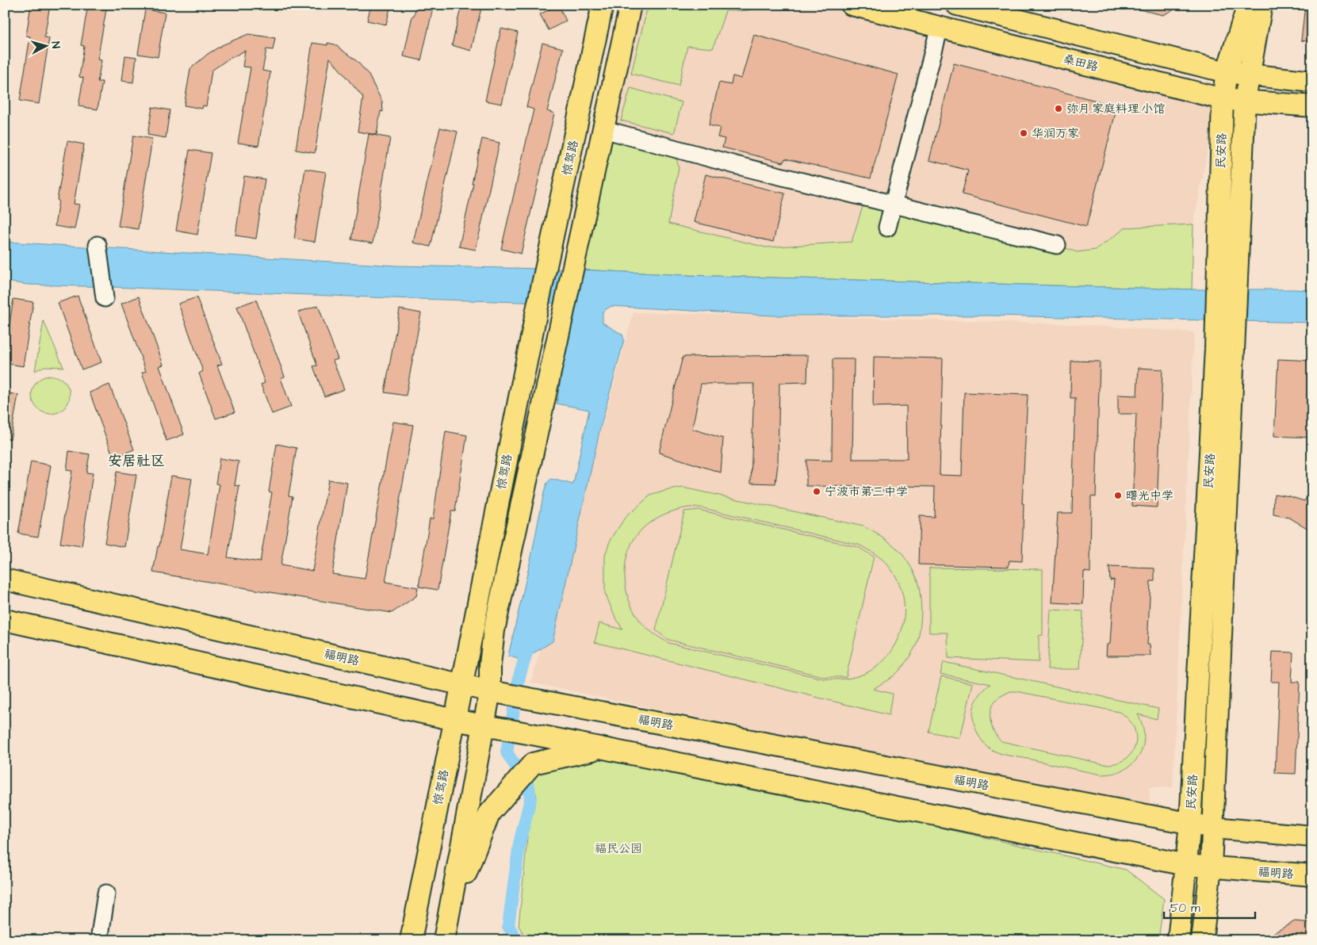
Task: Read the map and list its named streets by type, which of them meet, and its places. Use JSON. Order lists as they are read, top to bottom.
{
  "streets": {
    "main road": [
      "桑田路",
      "民安路",
      "惊驾路",
      "福明路"
    ]
  },
  "crossings": [
    ["桑田路", "民安路"],
    ["民安路", "福明路"],
    ["惊驾路", "福明路"]
  ],
  "districts": ["安居社区"],
  "parks": ["福民公园"],
  "places": [
    "弥月.家庭料理.小馆",
    "华润万家",
    "宁波市第三中学",
    "曙光中学"
  ],
  "scale_bar": "50 m",
  "north": "right"
}
